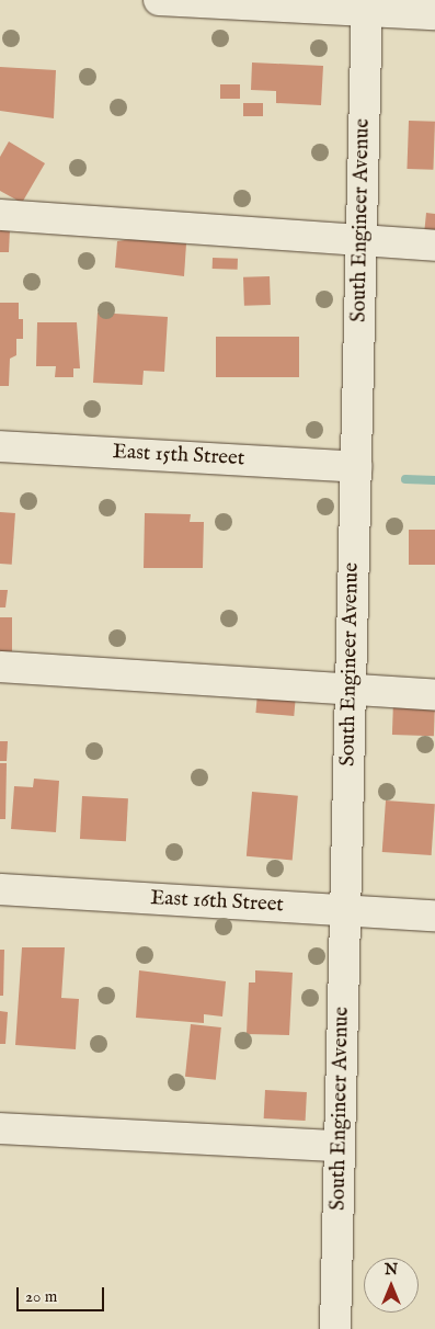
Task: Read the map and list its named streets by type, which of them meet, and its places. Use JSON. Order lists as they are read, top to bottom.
{
  "streets": {
    "street": ["South Engineer Avenue", "East 15th Street", "East 16th Street"]
  },
  "crossings": [
    ["South Engineer Avenue", "East 15th Street"],
    ["South Engineer Avenue", "East 16th Street"]
  ],
  "scale_bar": "20 m",
  "north": "top"
}
